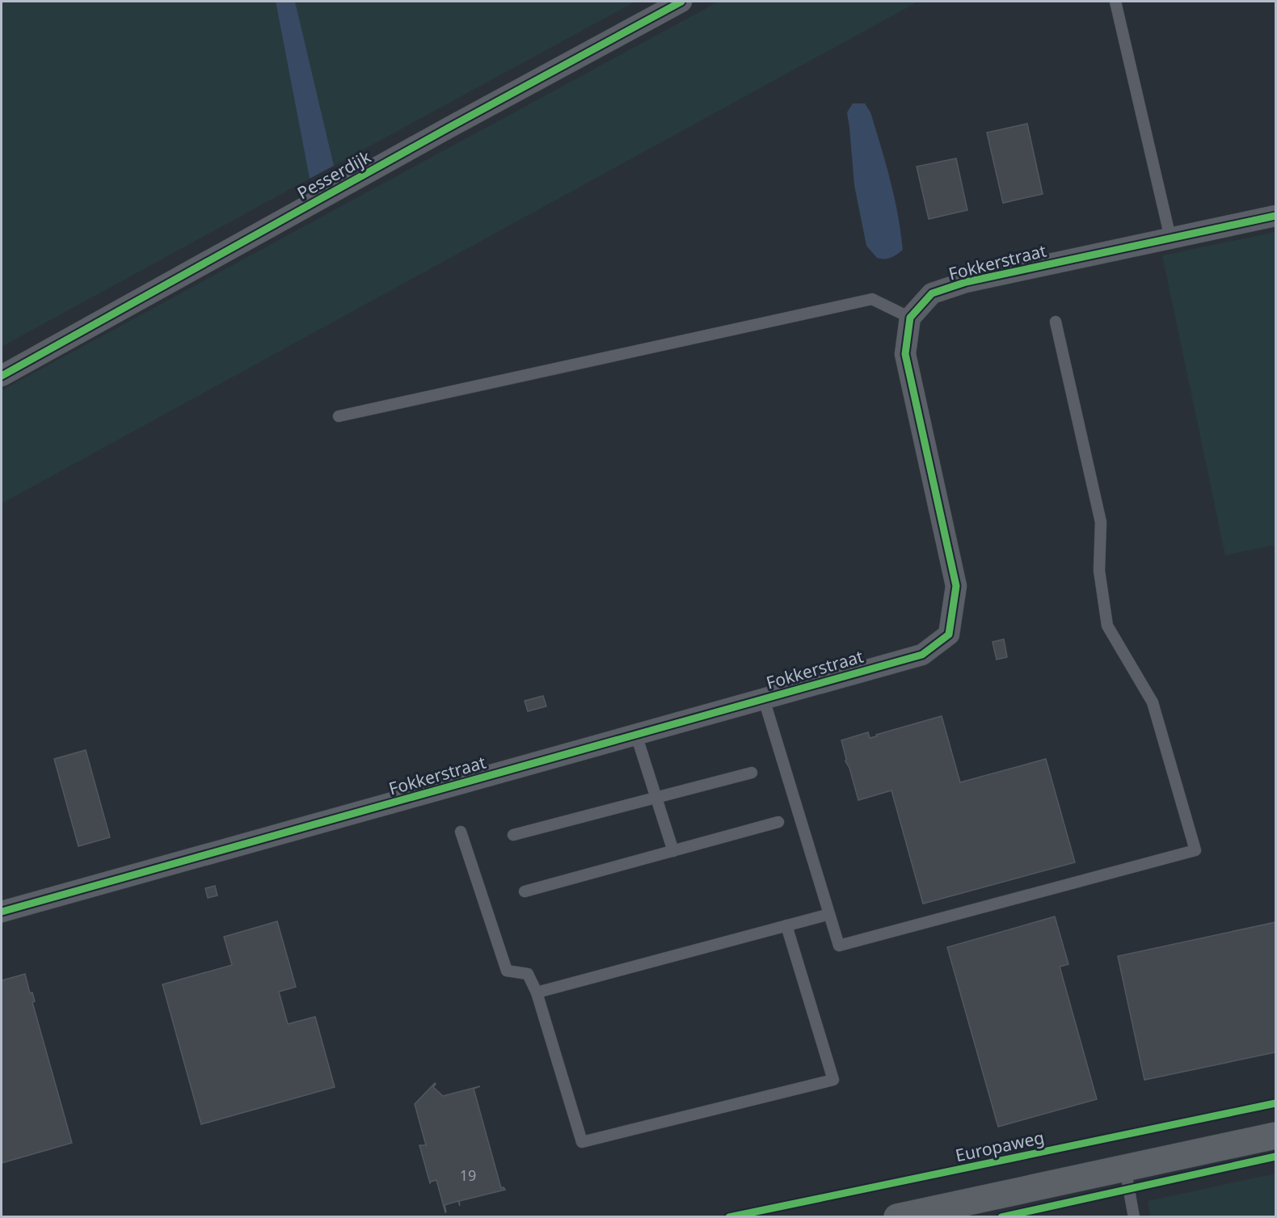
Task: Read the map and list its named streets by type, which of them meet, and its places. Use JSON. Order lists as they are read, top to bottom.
{
  "streets": {
    "street": ["Pesserdijk", "Fokkerstraat"],
    "cycle path": ["Europaweg"]
  },
  "house_numbers": ["19"]
}
